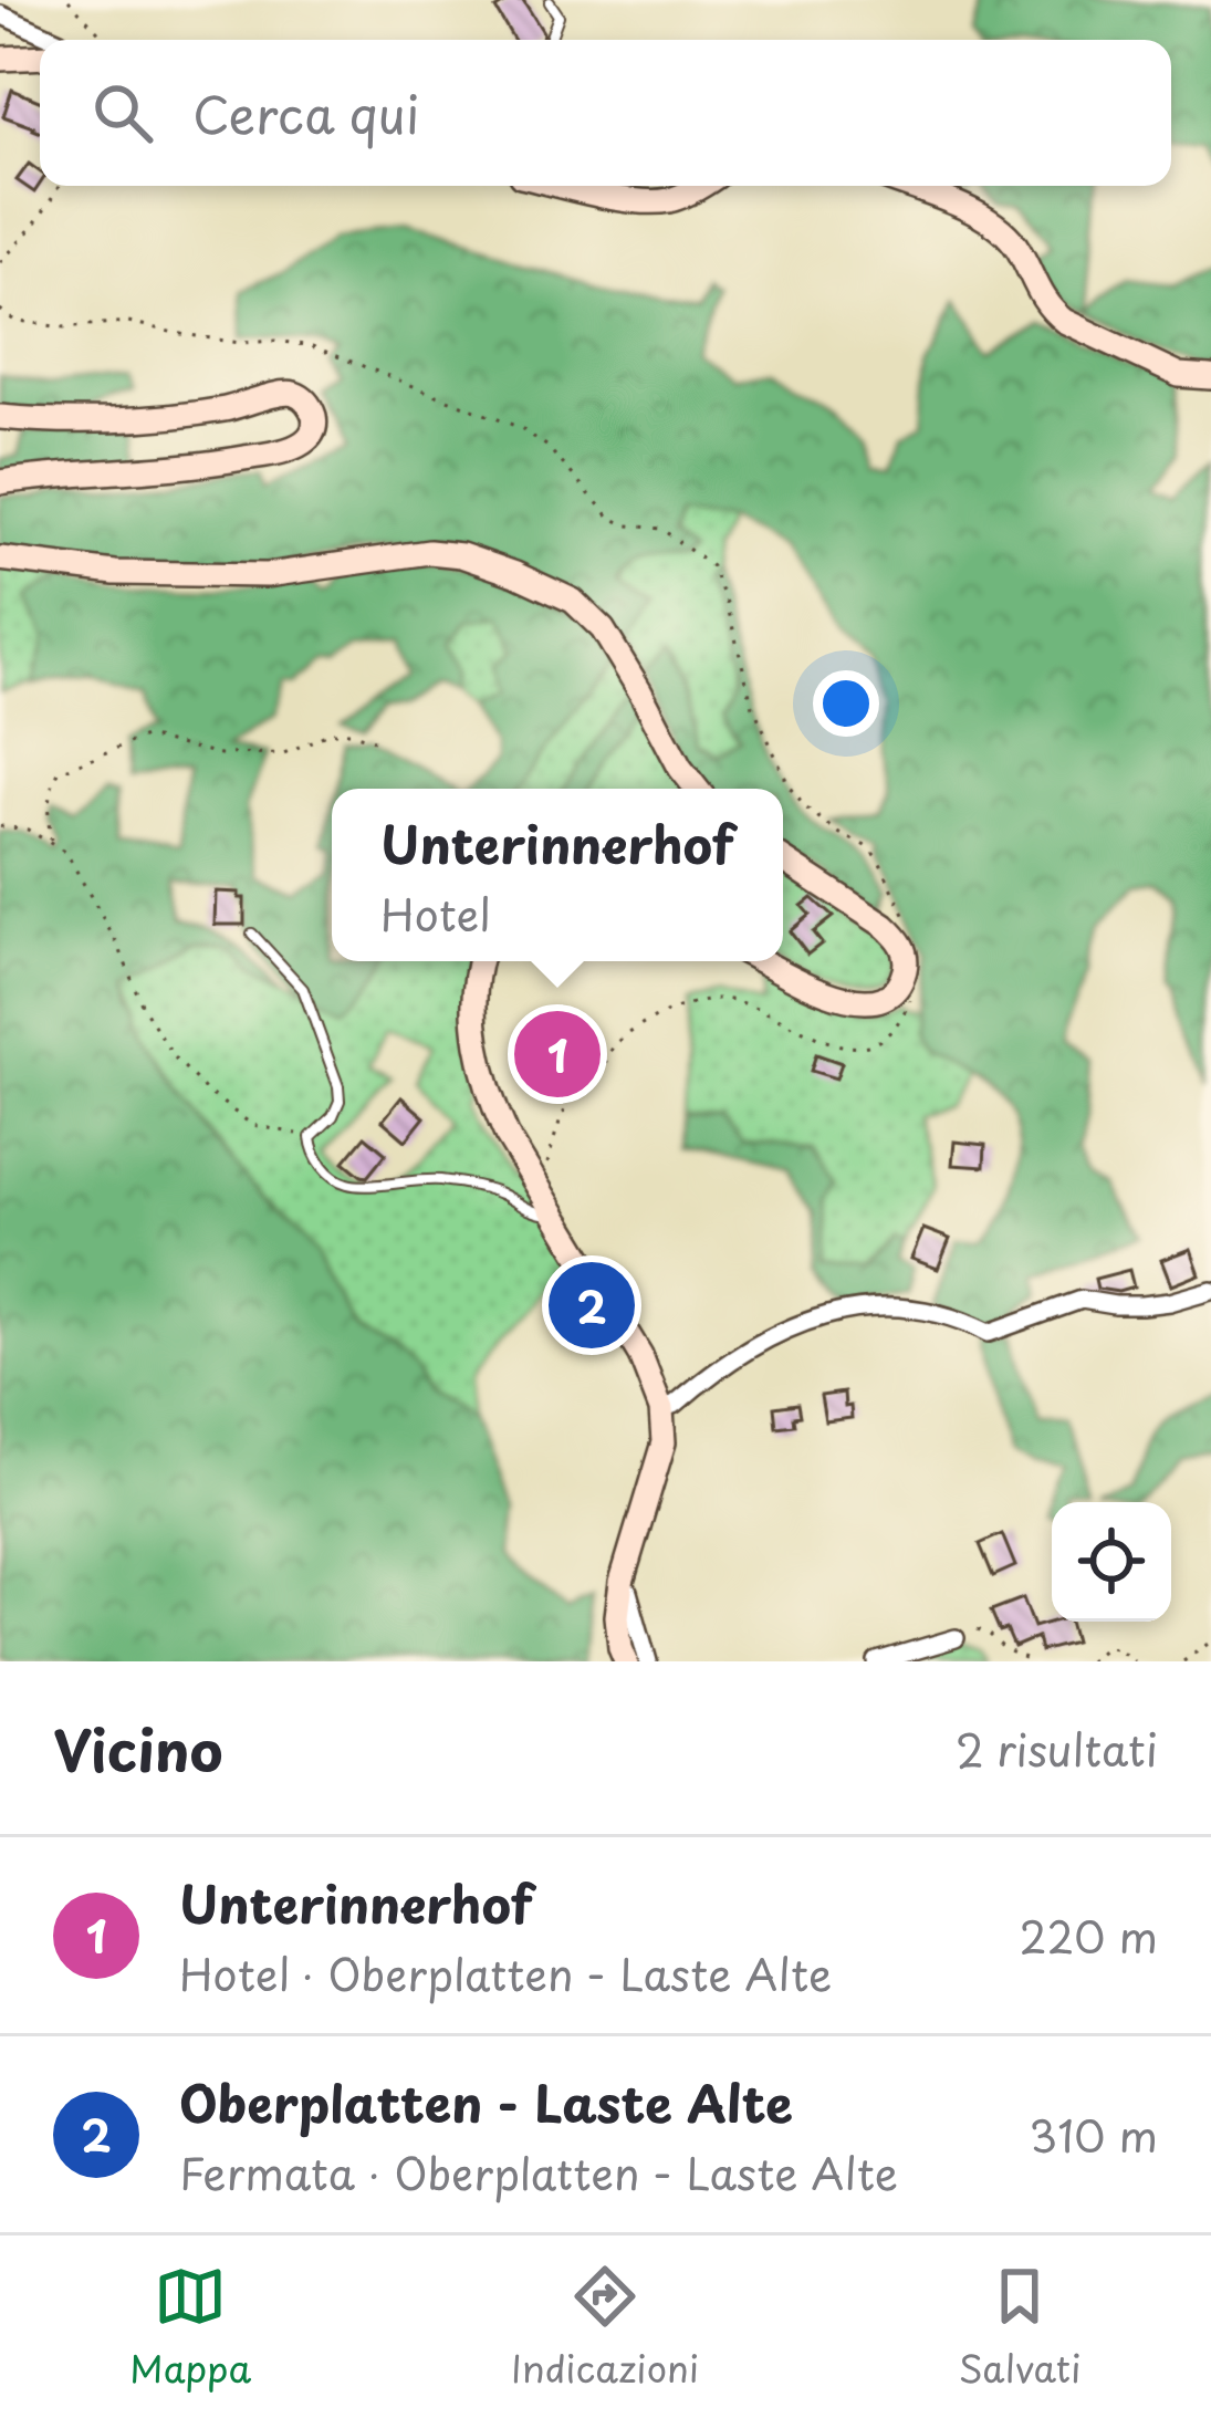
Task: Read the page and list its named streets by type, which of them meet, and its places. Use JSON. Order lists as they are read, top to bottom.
{
  "page": {
    "search": "Cerca qui",
    "popup": ["Unterinnerhof", "Hotel"],
    "pins": ["1", "2"],
    "heading": ["Vicino", "2 risultati"],
    "list": [
      {
        "mark": "1",
        "name": "Unterinnerhof",
        "note": "Hotel · Oberplatten - Laste Alte",
        "value": "220 m"
      },
      {
        "mark": "2",
        "name": "Oberplatten - Laste Alte",
        "note": "Fermata · Oberplatten - Laste Alte",
        "value": "310 m"
      }
    ],
    "nav": ["Mappa", "Indicazioni", "Salvati"]
  }
}
